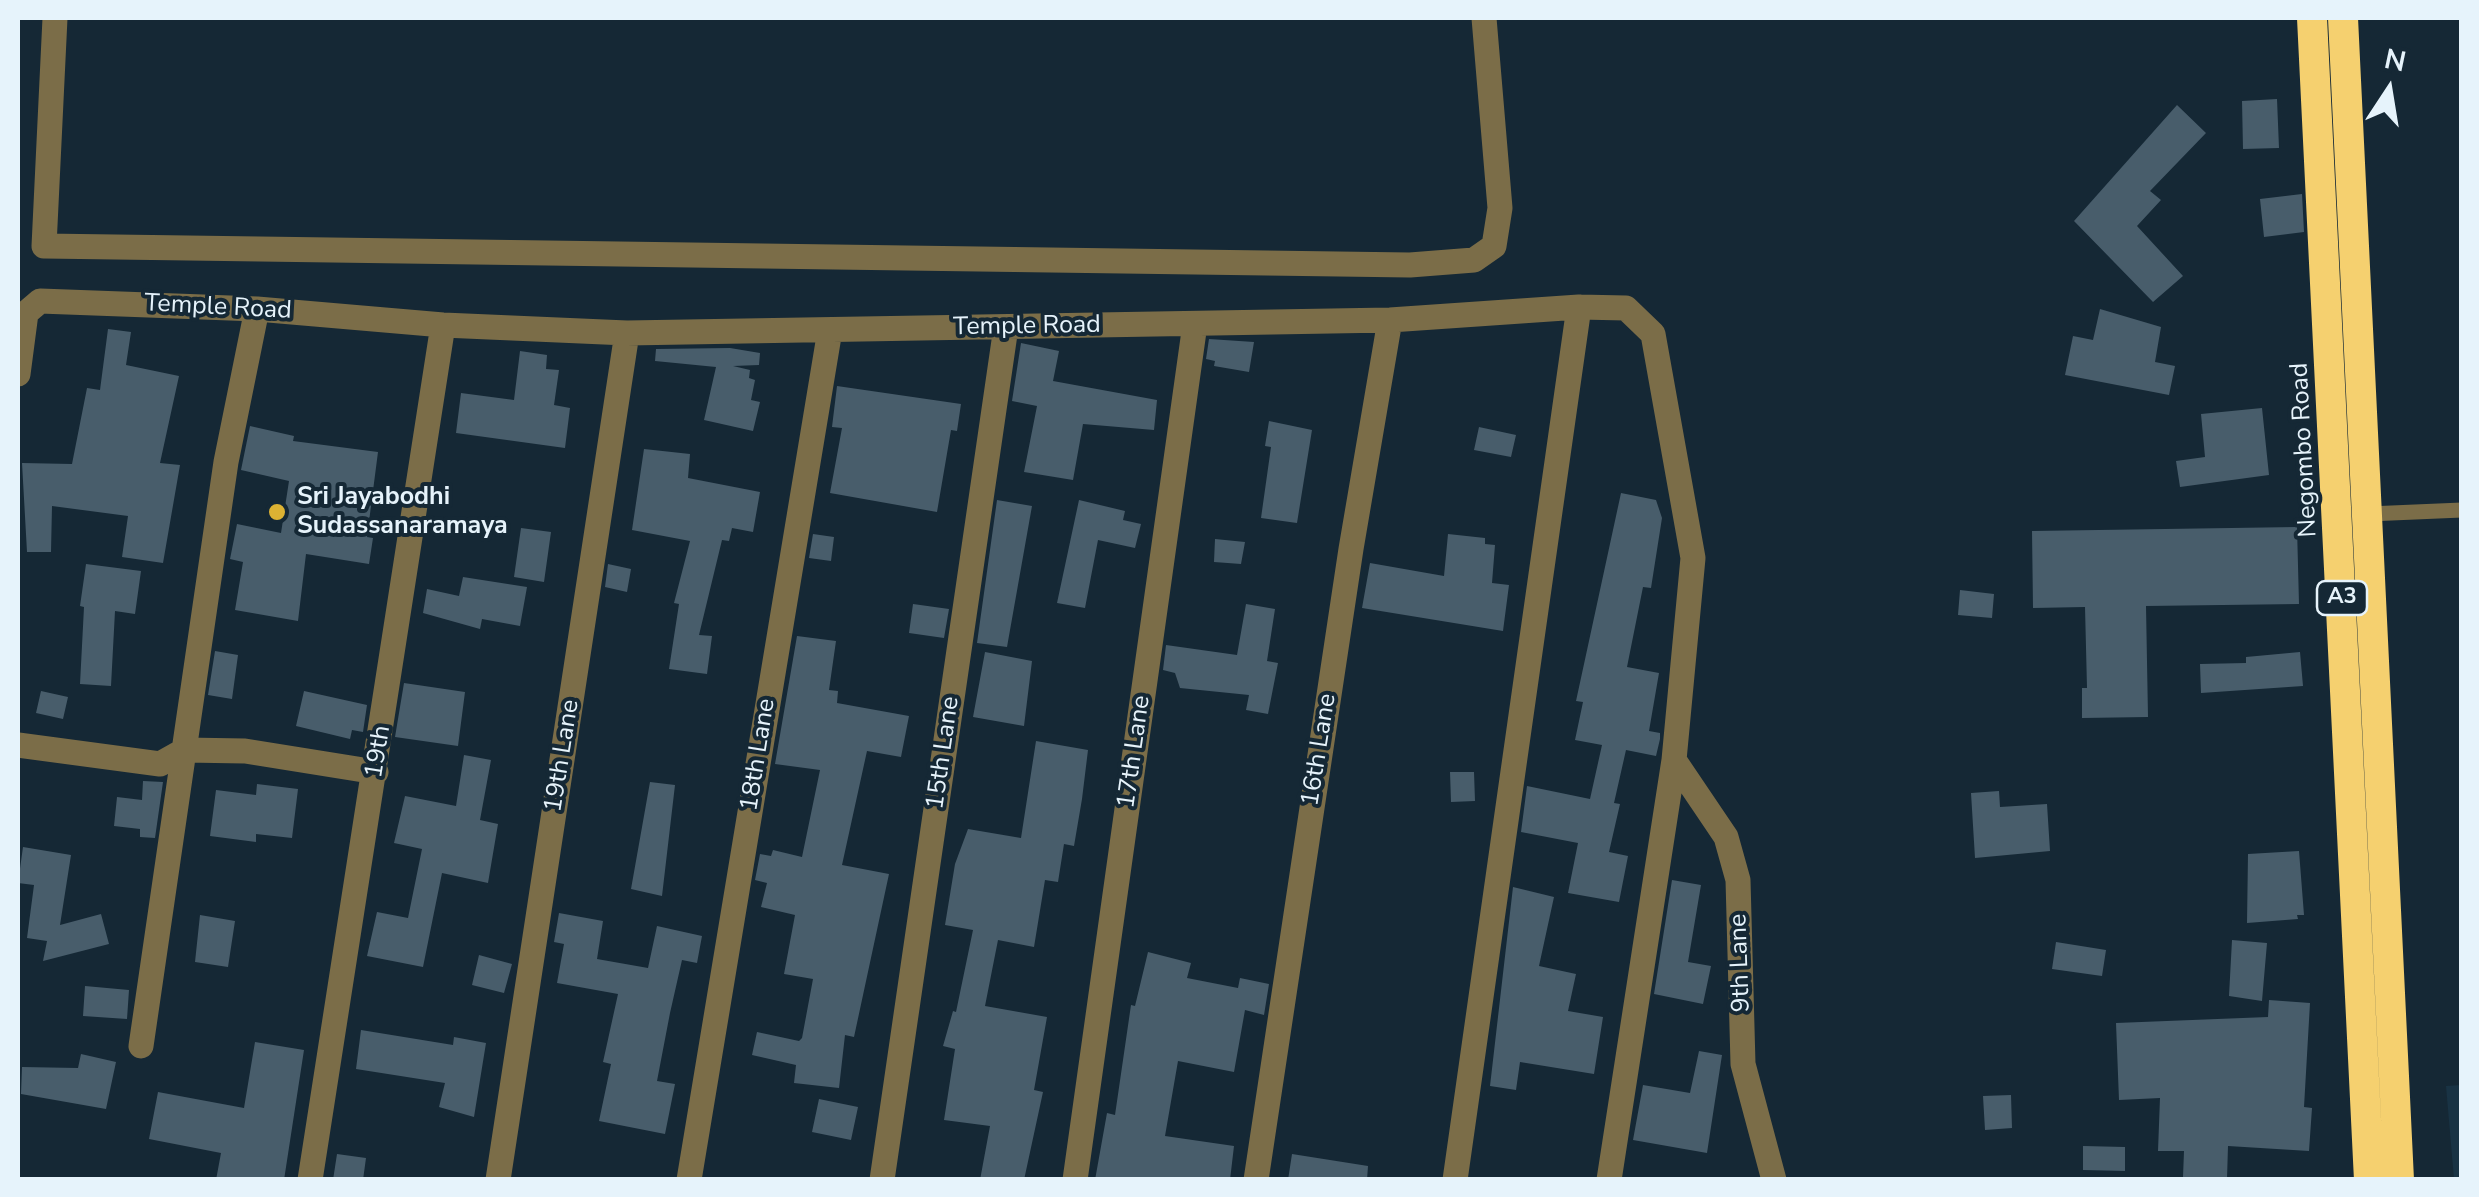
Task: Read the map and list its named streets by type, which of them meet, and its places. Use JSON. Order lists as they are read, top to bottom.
{
  "streets": {
    "highway": ["Negombo Road", "A3"],
    "street": [
      "Temple Road",
      "16th Lane",
      "19th",
      "17th Lane",
      "15th Lane",
      "18th Lane",
      "19th Lane",
      "9th Lane"
    ]
  },
  "crossings": [
    ["Temple Road", "16th Lane"],
    ["Temple Road", "19th"],
    ["Temple Road", "17th Lane"],
    ["Temple Road", "15th Lane"],
    ["Temple Road", "18th Lane"],
    ["Temple Road", "19th Lane"],
    ["Temple Road", "9th Lane"]
  ],
  "places": ["Sri Jayabodhi Sudassanaramaya"],
  "north": "top"
}
